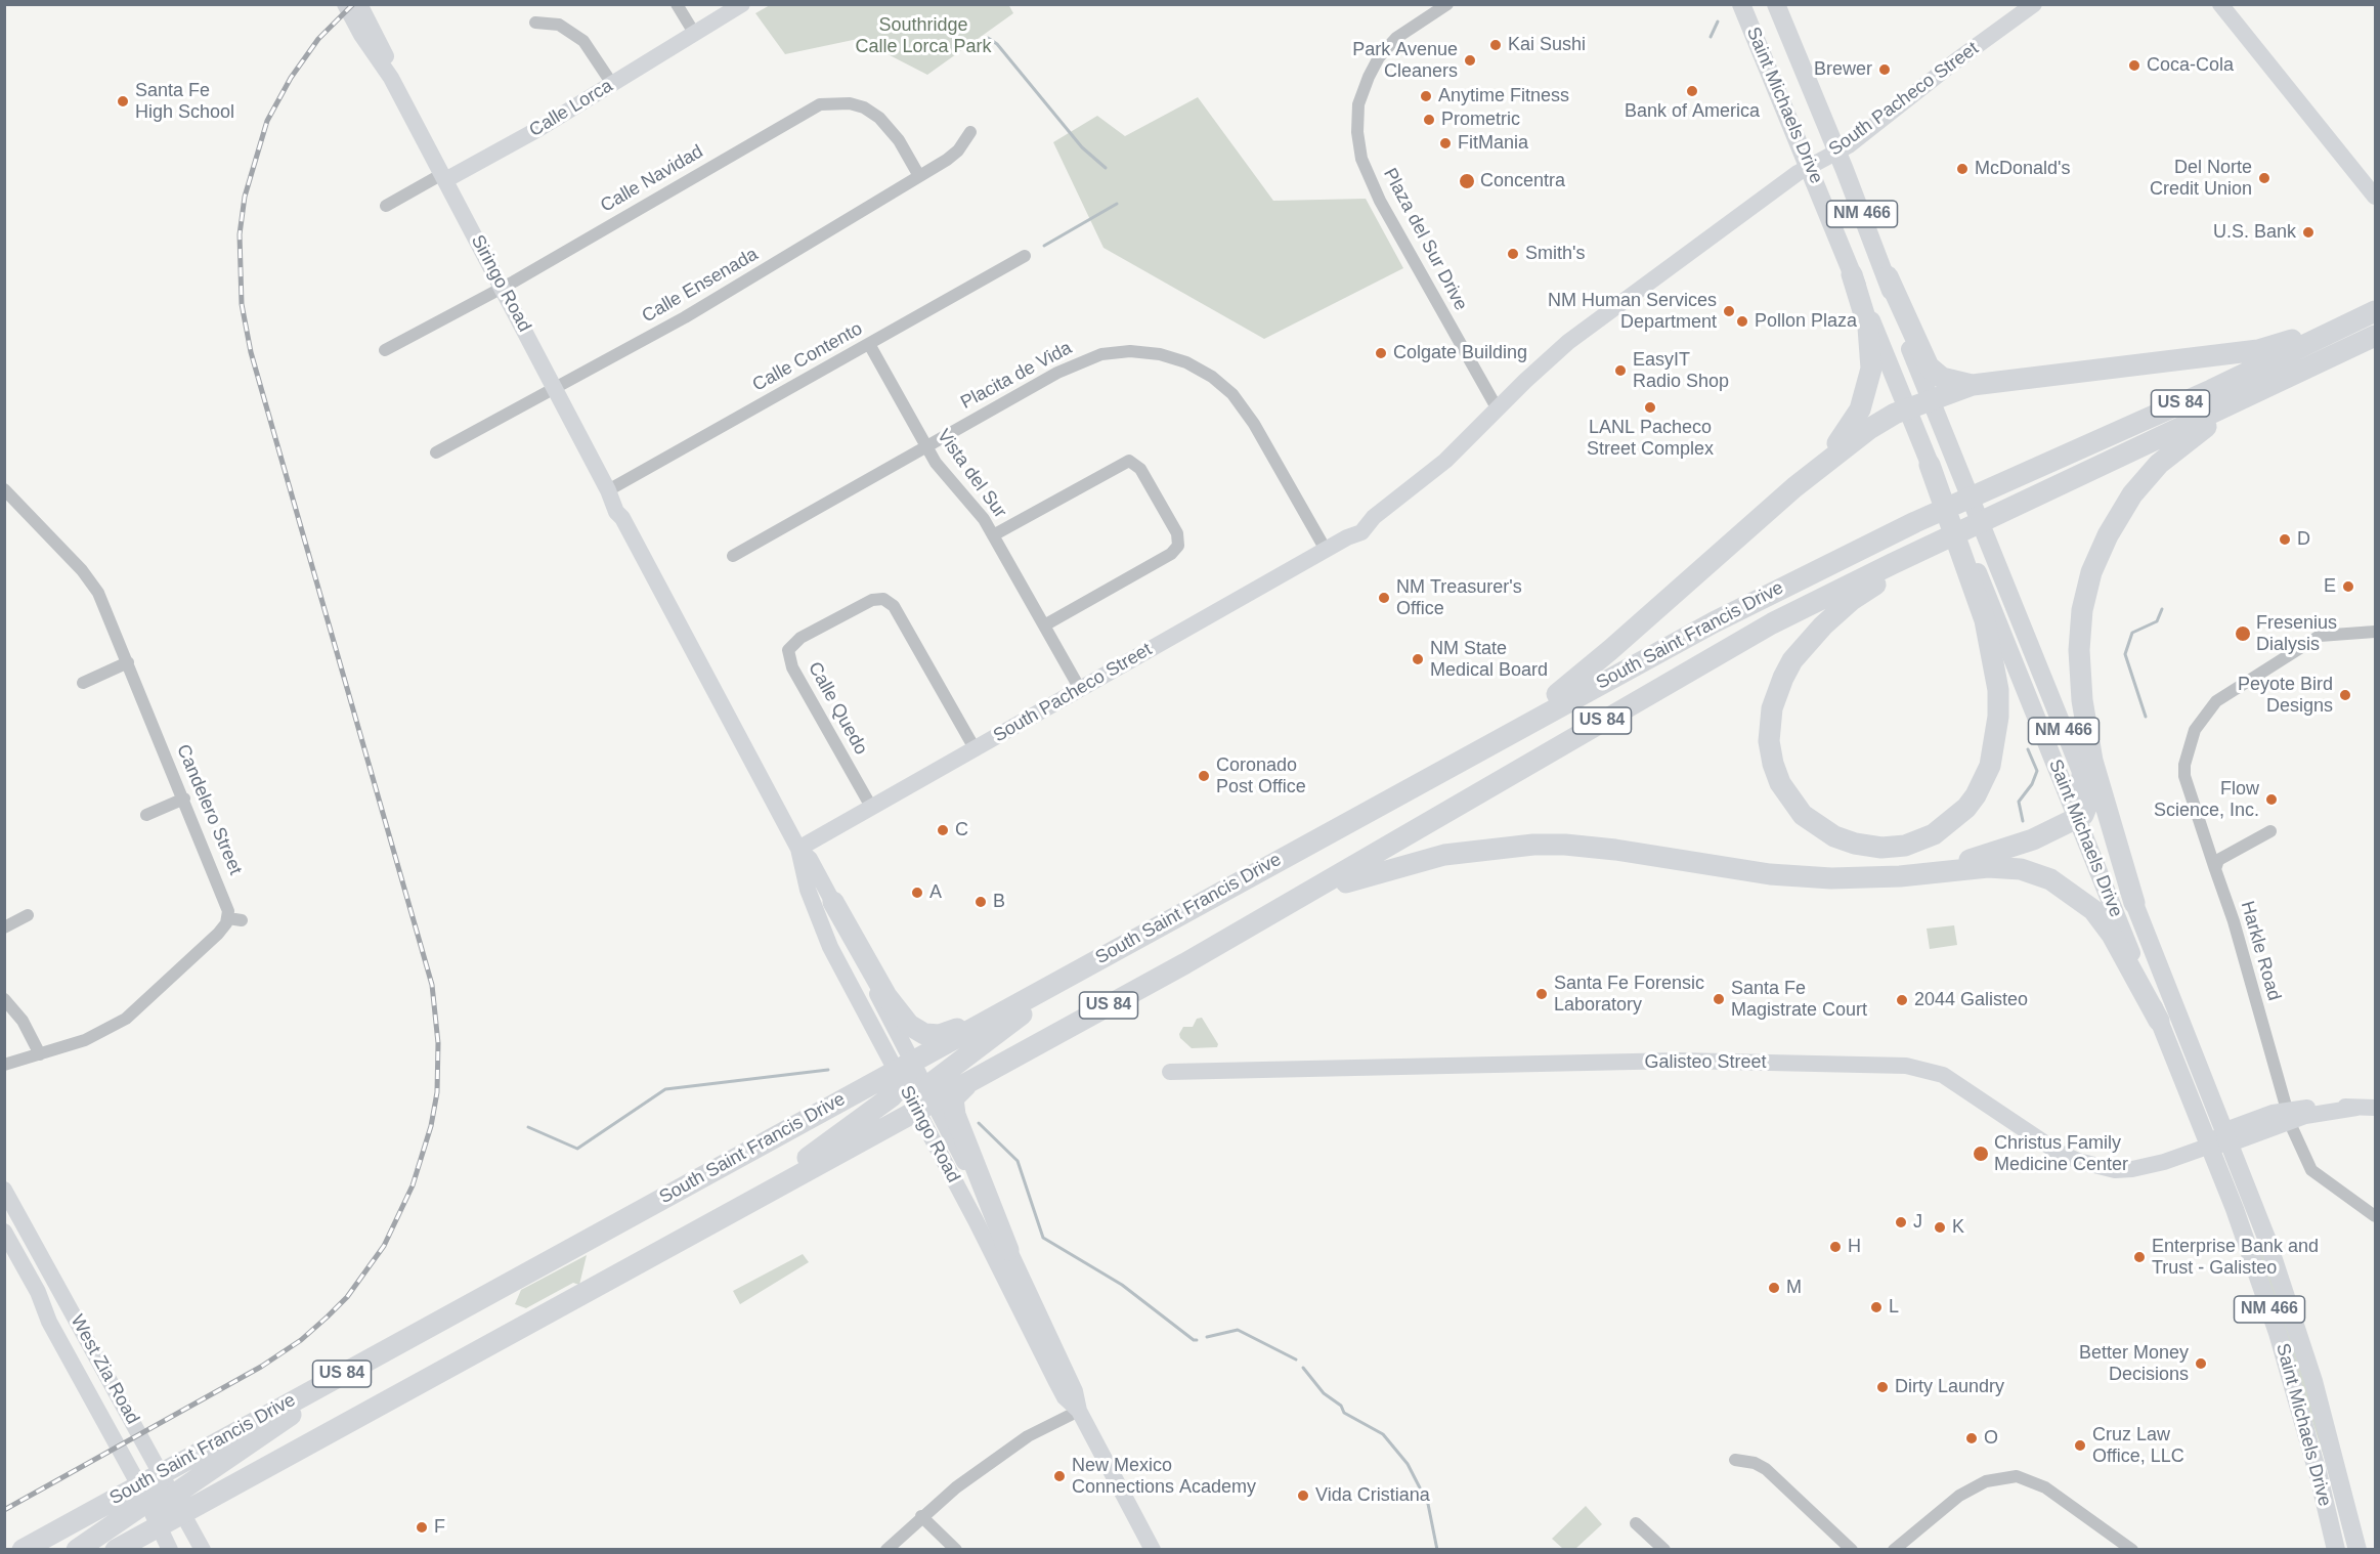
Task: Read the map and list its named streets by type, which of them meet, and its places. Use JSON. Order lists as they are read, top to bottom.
{
  "streets": {
    "highway": ["US 84", "South Saint Francis Drive"],
    "main road": ["Saint Michaels Drive", "NM 466"],
    "street": [
      "South Pacheco Street",
      "Calle Lorca",
      "Calle Navidad",
      "Plaza del Sur Drive",
      "Siringo Road",
      "Calle Ensenada",
      "Calle Contento",
      "Placita de Vida",
      "Vista del Sur",
      "Calle Quedo",
      "Candelero Street",
      "Harkle Road",
      "Galisteo Street",
      "West Zia Road"
    ]
  },
  "crossings": [
    ["South Pacheco Street", "Saint Michaels Drive"],
    ["South Pacheco Street", "Plaza del Sur Drive"],
    ["South Pacheco Street", "Siringo Road"],
    ["South Pacheco Street", "Placita de Vida"],
    ["South Pacheco Street", "Vista del Sur"],
    ["South Pacheco Street", "Calle Quedo"],
    ["Saint Michaels Drive", "Galisteo Street"],
    ["Calle Lorca", "Siringo Road"],
    ["Calle Navidad", "Siringo Road"],
    ["Calle Navidad", "Calle Ensenada"],
    ["Siringo Road", "Calle Ensenada"],
    ["Siringo Road", "Calle Contento"],
    ["Siringo Road", "South Saint Francis Drive"],
    ["Calle Contento", "Vista del Sur"],
    ["Placita de Vida", "Vista del Sur"],
    ["South Saint Francis Drive", "West Zia Road"],
    ["Harkle Road", "Galisteo Street"]
  ],
  "parks": ["Southridge Calle Lorca Park"],
  "places": [
    "Kai Sushi",
    "Park Avenue Cleaners",
    "Coca-Cola",
    "Brewer",
    "Bank of America",
    "Anytime Fitness",
    "Santa Fe High School",
    "Prometric",
    "FitMania",
    "McDonald's",
    "Del Norte Credit Union",
    "Concentra",
    "U.S. Bank",
    "Smith's",
    "NM Human Services Department",
    "Pollon Plaza",
    "Colgate Building",
    "EasyIT Radio Shop",
    "LANL Pacheco Street Complex",
    "D",
    "E",
    "NM Treasurer's Office",
    "Fresenius Dialysis",
    "NM State Medical Board",
    "Peyote Bird Designs",
    "Coronado Post Office",
    "Flow Science, Inc.",
    "C",
    "A",
    "B",
    "Santa Fe Forensic Laboratory",
    "Santa Fe Magistrate Court",
    "2044 Galisteo",
    "Christus Family Medicine Center",
    "J",
    "K",
    "H",
    "Enterprise Bank and Trust - Galisteo",
    "M",
    "L",
    "Better Money Decisions",
    "Dirty Laundry",
    "O",
    "Cruz Law Office, LLC",
    "New Mexico Connections Academy",
    "Vida Cristiana",
    "F"
  ]
}
